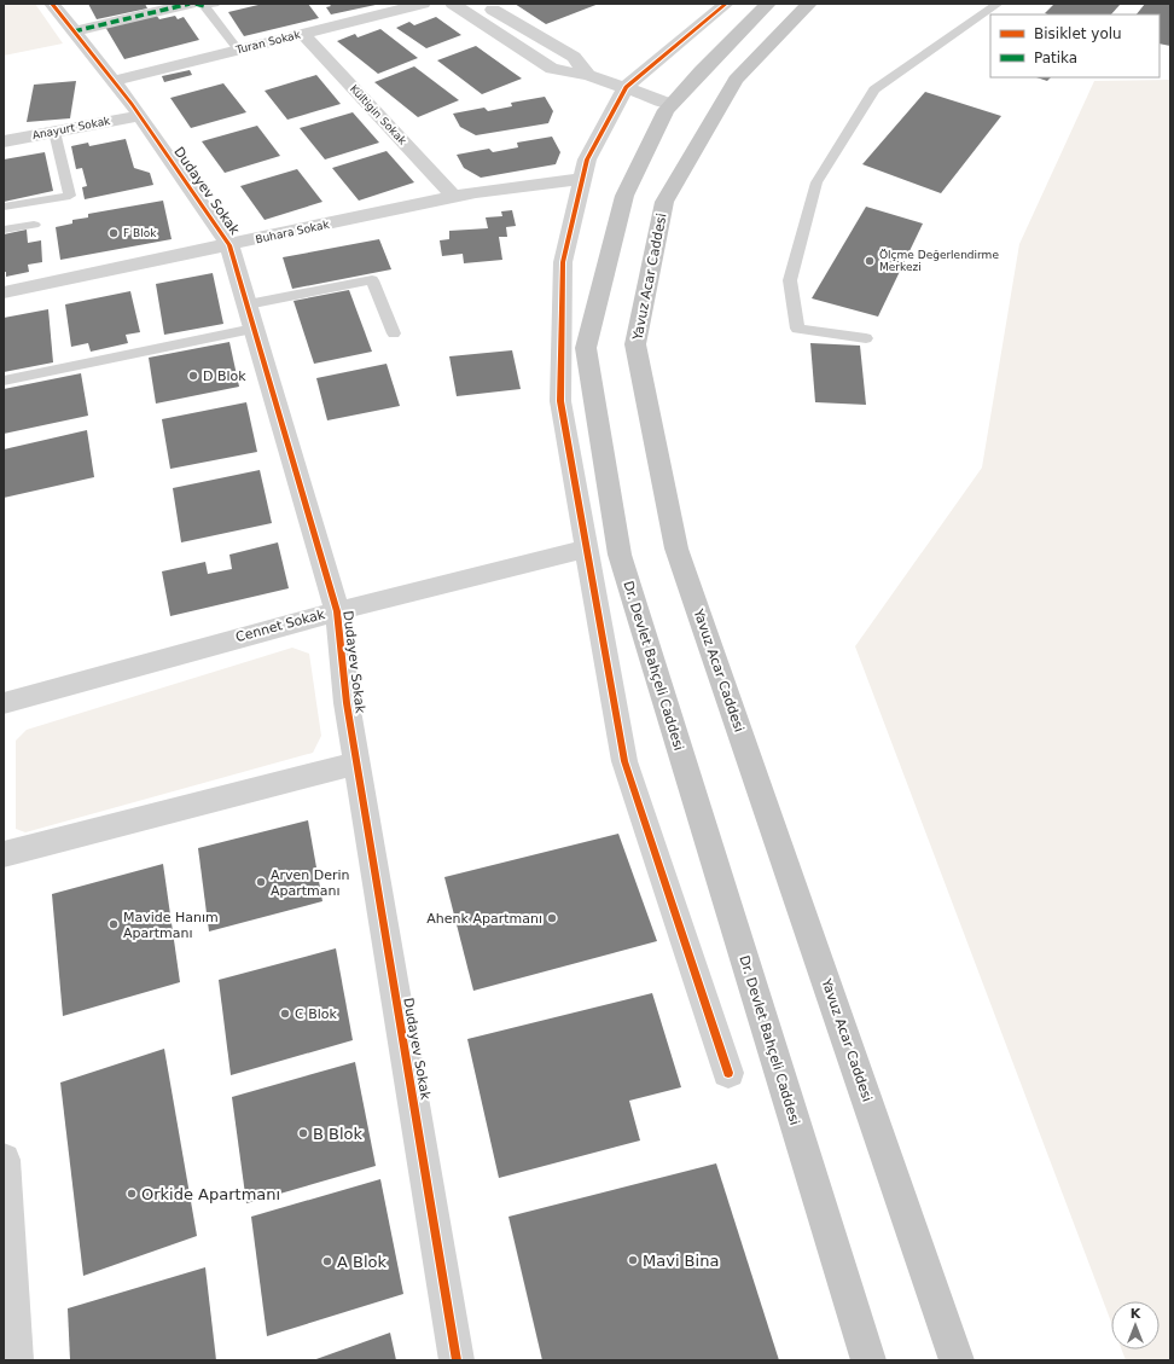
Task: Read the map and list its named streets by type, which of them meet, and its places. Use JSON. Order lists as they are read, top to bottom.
{
  "streets": {
    "main road": ["Yavuz Acar Caddesi", "Dr. Devlet Bahçeli Caddesi"],
    "street": [
      "Turan Sokak",
      "Kültigin Sokak",
      "Anayurt Sokak",
      "Dudayev Sokak",
      "Buhara Sokak",
      "Cennet Sokak"
    ]
  },
  "crossings": [
    ["Turan Sokak", "Kültigin Sokak"],
    ["Turan Sokak", "Dudayev Sokak"],
    ["Kültigin Sokak", "Buhara Sokak"],
    ["Anayurt Sokak", "Dudayev Sokak"],
    ["Dudayev Sokak", "Buhara Sokak"],
    ["Dudayev Sokak", "Cennet Sokak"]
  ],
  "places": [
    "F Blok",
    "Ölçme Değerlendirme Merkezi",
    "D Blok",
    "Arven Derin Apartmanı",
    "Ahenk Apartmanı",
    "Mavide Hanım Apartmanı",
    "C Blok",
    "B Blok",
    "Orkide Apartmanı",
    "Mavi Bina",
    "A Blok"
  ],
  "legend": ["Bisiklet yolu", "Patika"],
  "north": "top"
}
